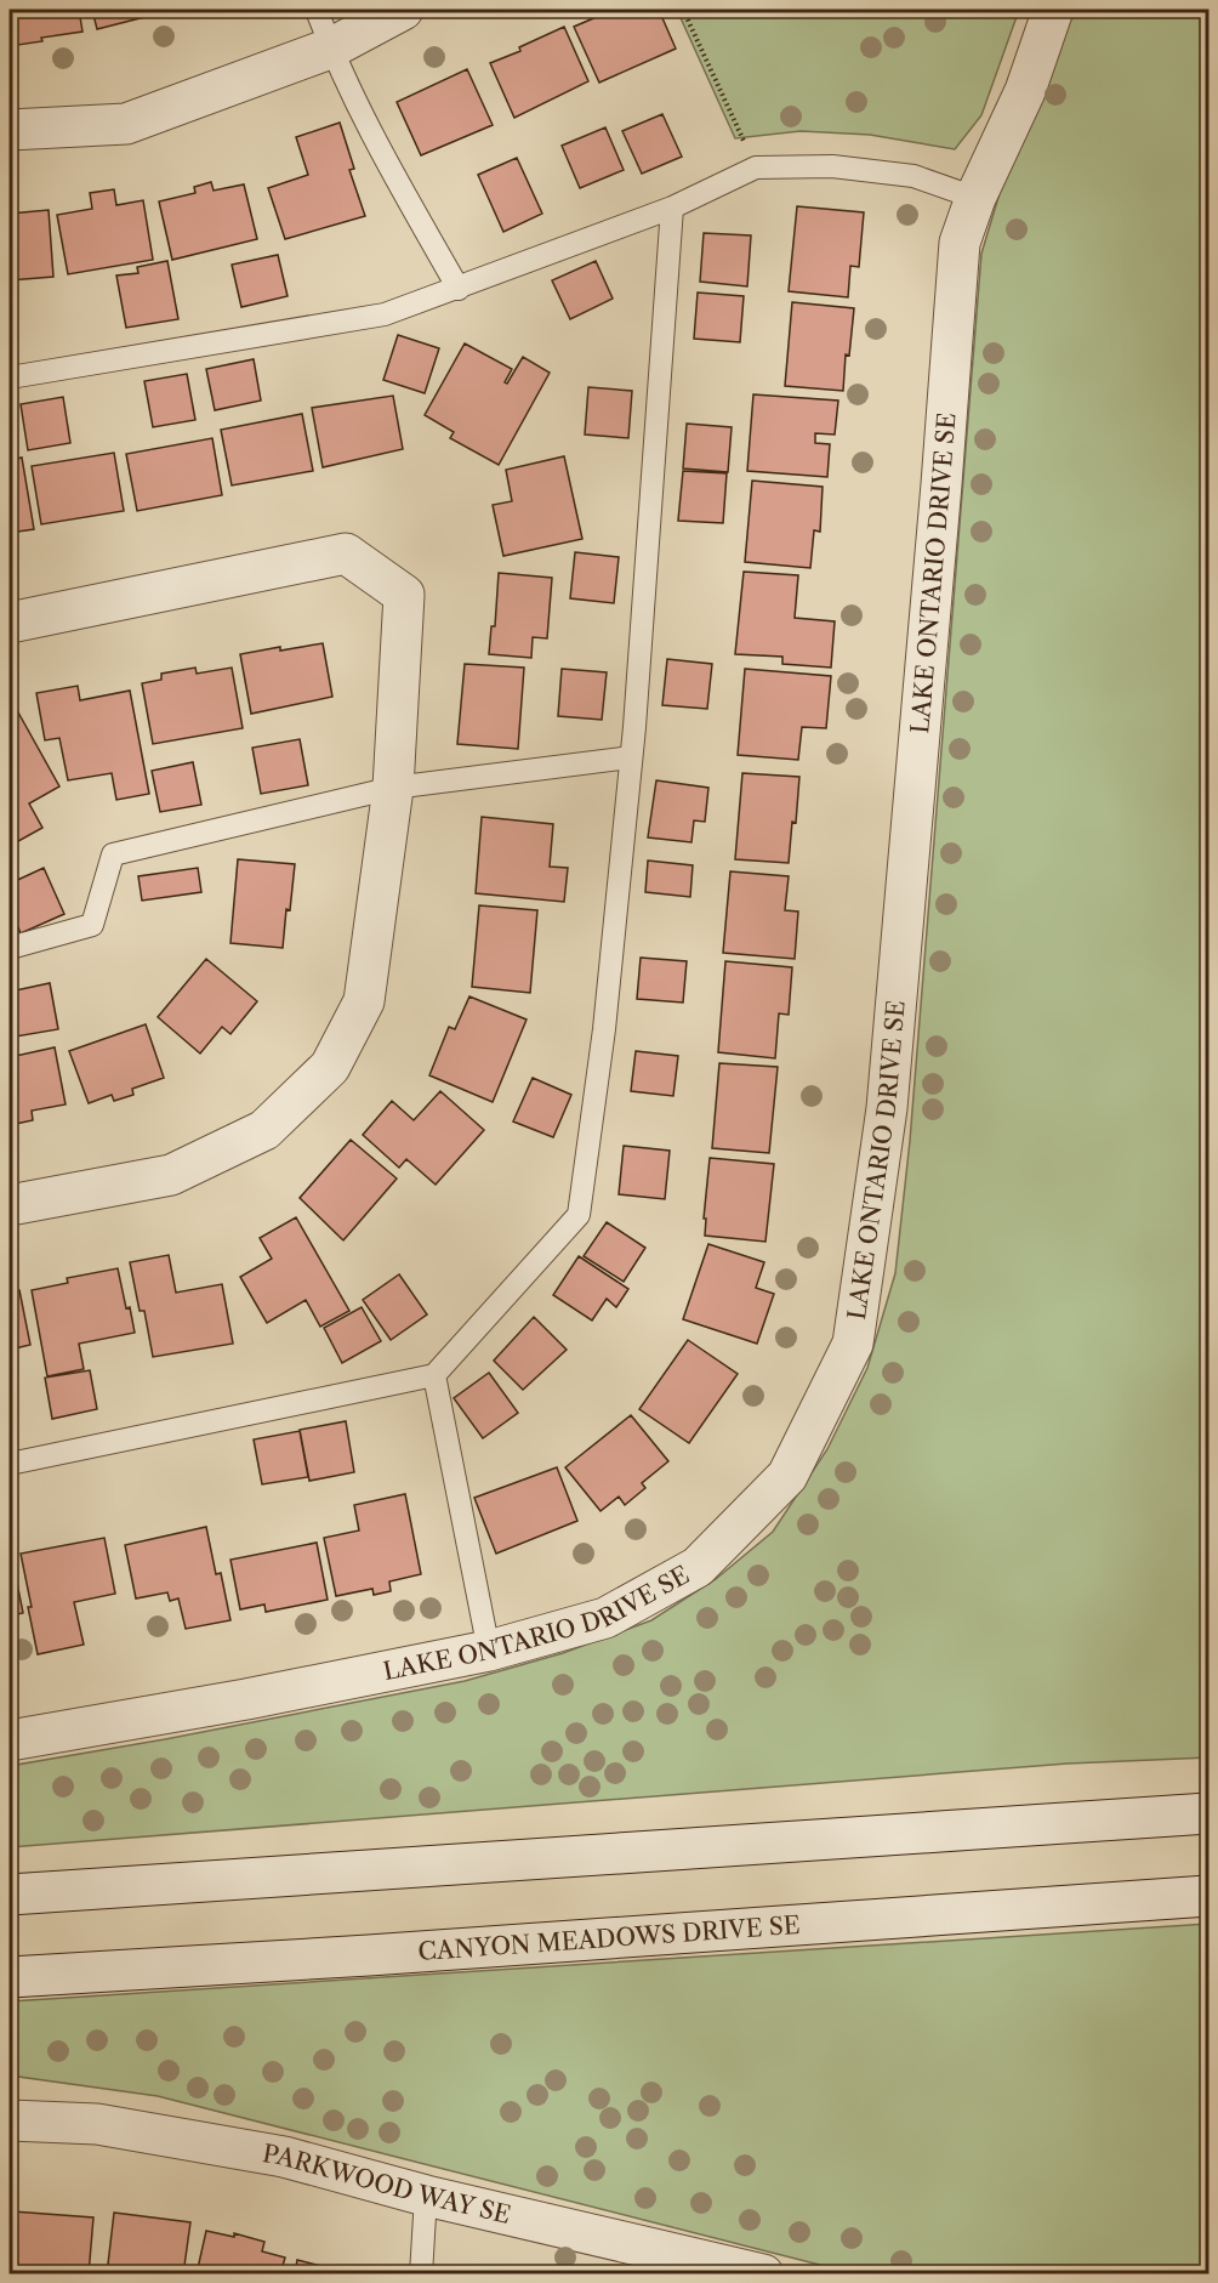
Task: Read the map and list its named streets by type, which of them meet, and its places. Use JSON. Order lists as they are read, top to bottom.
{
  "streets": {
    "street": ["LAKE ONTARIO DRIVE SE", "CANYON MEADOWS DRIVE SE", "PARKWOOD WAY SE"]
  }
}
